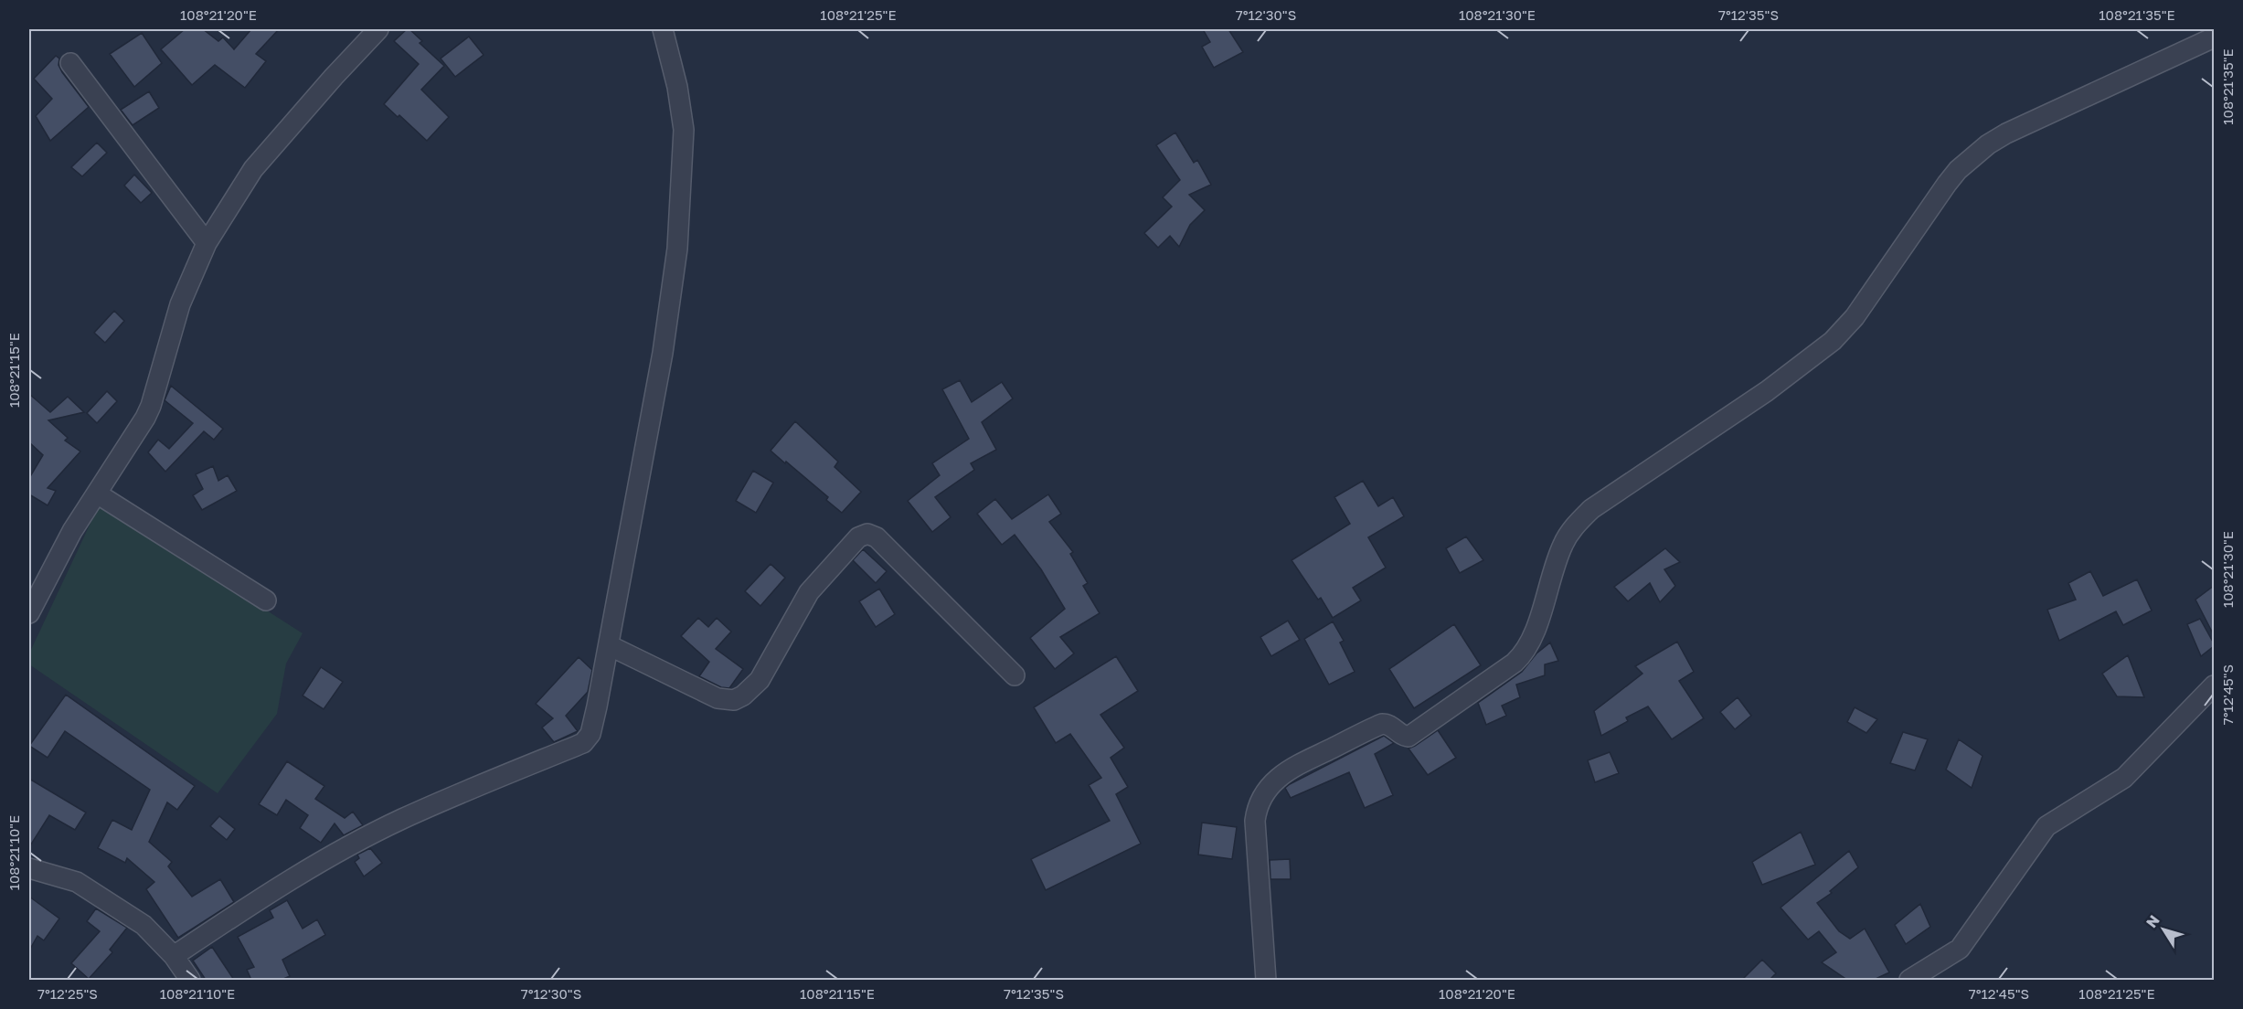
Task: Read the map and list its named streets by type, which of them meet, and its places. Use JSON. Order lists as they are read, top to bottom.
{
  "north": "top left",
  "coordinates": [
    "108°21'20\"E",
    "108°21'25\"E",
    "7°12'30\"S",
    "108°21'30\"E",
    "7°12'35\"S",
    "108°21'35\"E",
    "108°21'15\"E",
    "7°12'45\"S",
    "108°21'10\"E",
    "7°12'25\"S"
  ]
}
